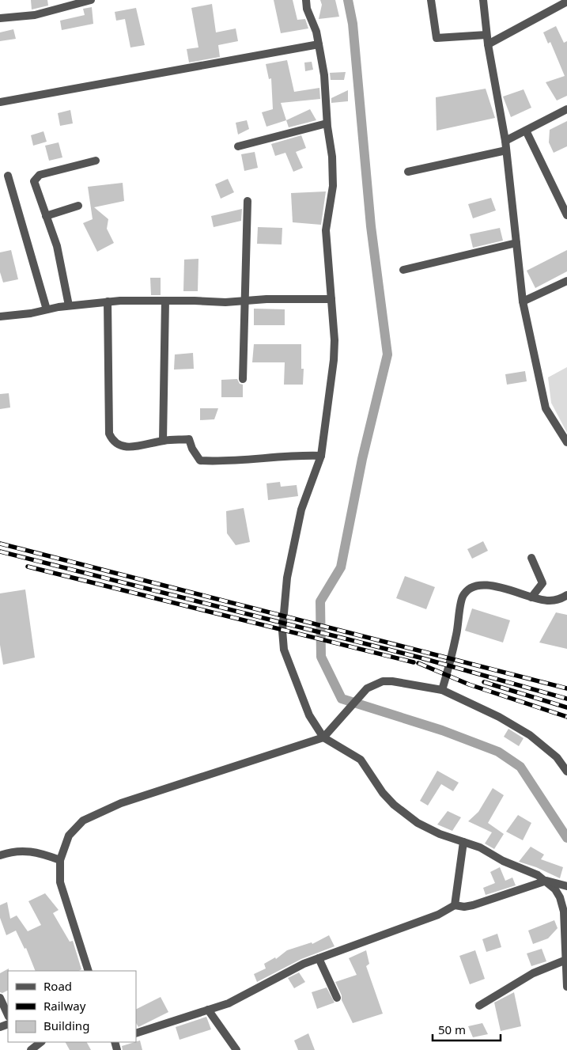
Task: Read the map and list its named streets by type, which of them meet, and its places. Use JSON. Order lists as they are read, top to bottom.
{
  "legend": ["Road", "Railway", "Building"],
  "scale_bar": "50 m"
}
